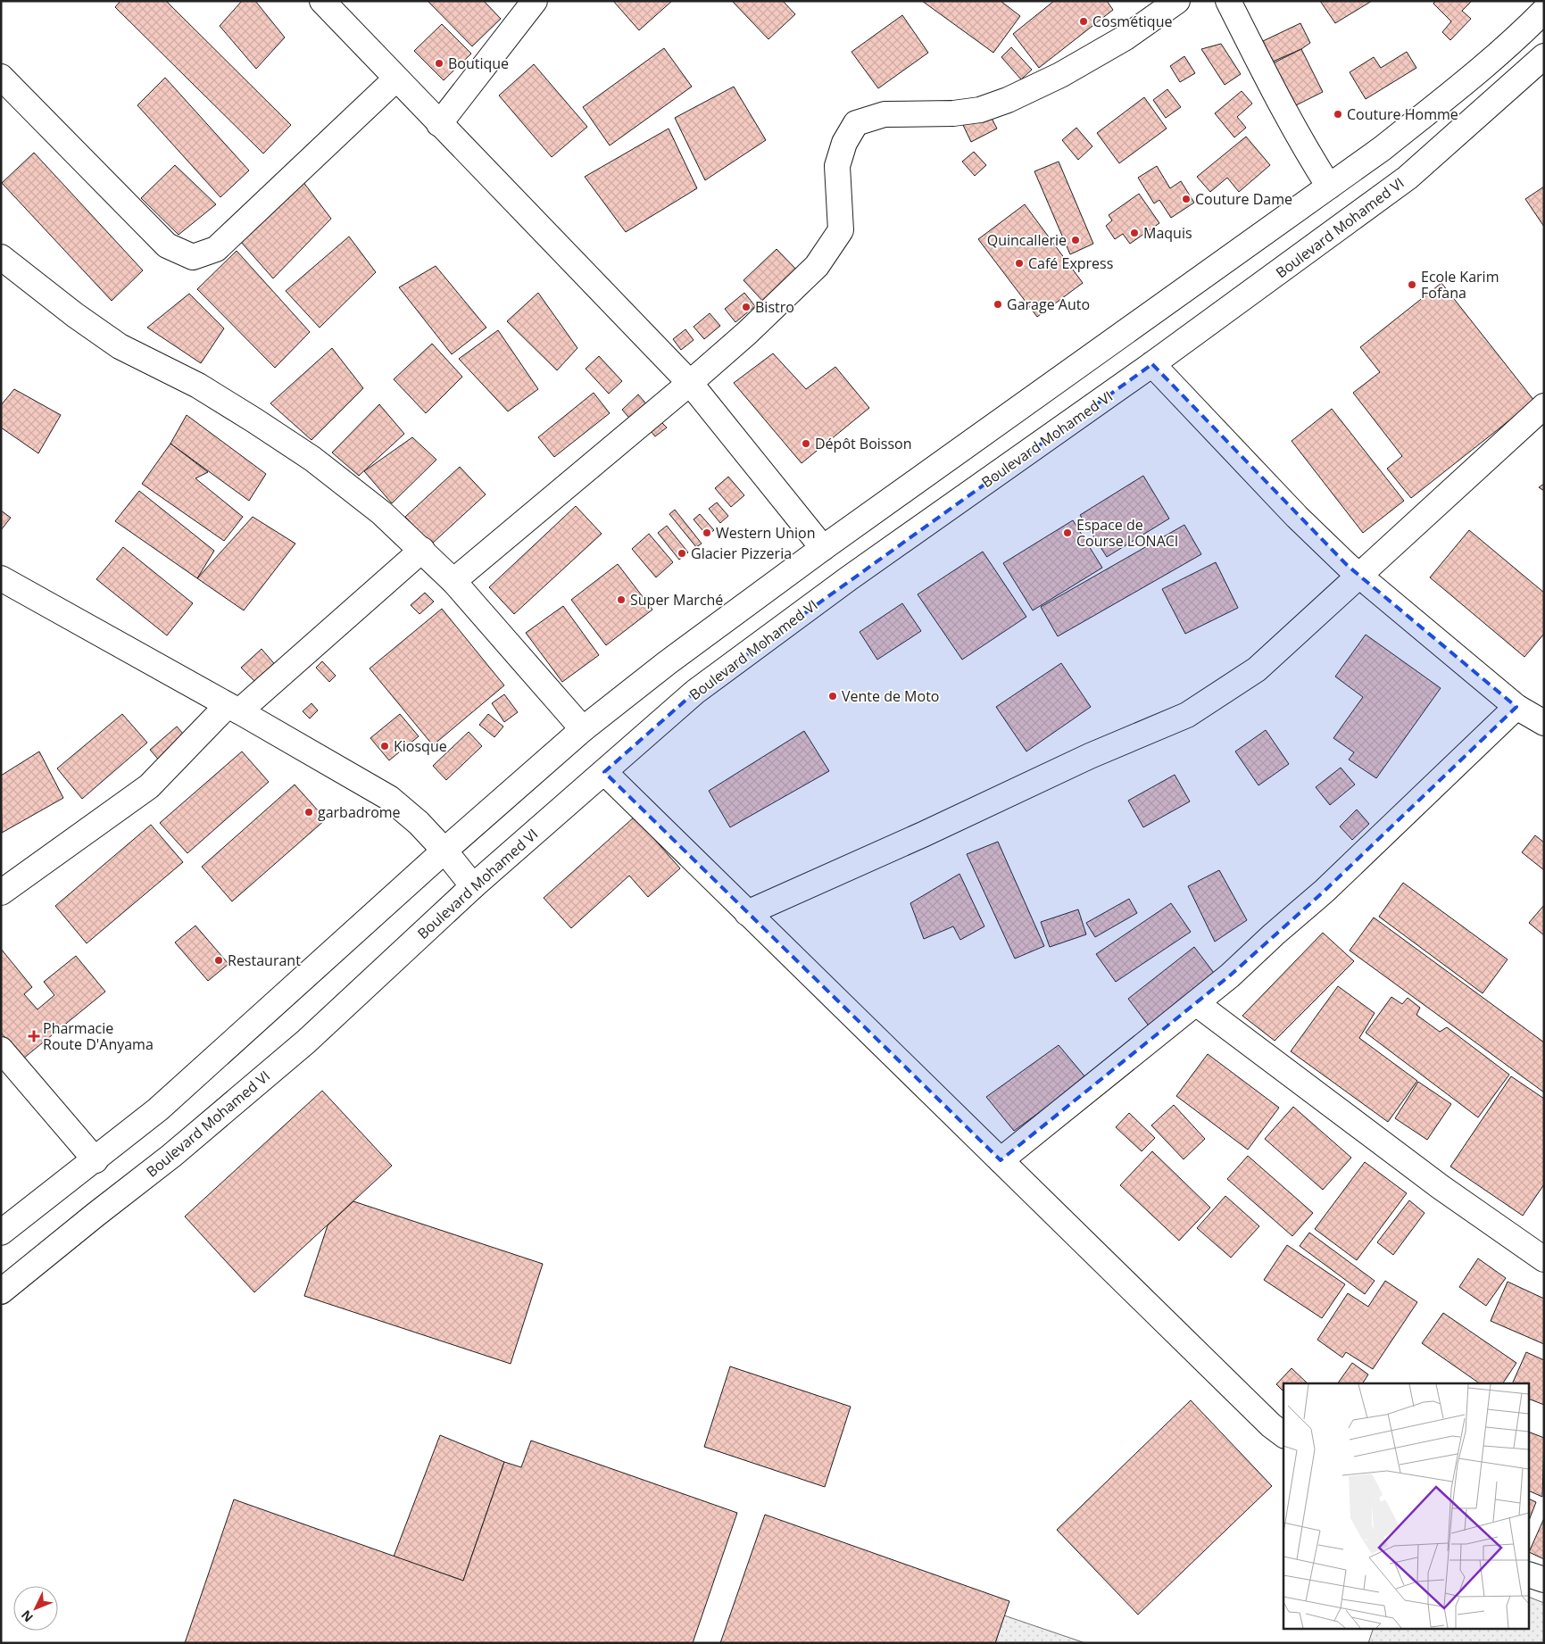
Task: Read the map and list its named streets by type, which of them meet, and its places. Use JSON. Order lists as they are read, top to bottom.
{
  "streets": {
    "street": ["Boulevard Mohamed VI"]
  },
  "places": {
    "other": [
      "Cosmétique",
      "Boutique",
      "Couture Homme",
      "Couture Dame",
      "Maquis",
      "Quincallerie",
      "Café Express",
      "Ecole Karim Fofana",
      "Garage Auto",
      "Bistro",
      "Dépôt Boisson",
      "Western Union",
      "Espace de Course LONACI",
      "Glacier Pizzeria",
      "Super Marché",
      "Vente de Moto",
      "Kiosque",
      "garbadrome",
      "Restaurant"
    ],
    "health": ["Pharmacie Route D'Anyama"]
  },
  "north": "bottom left"
}
